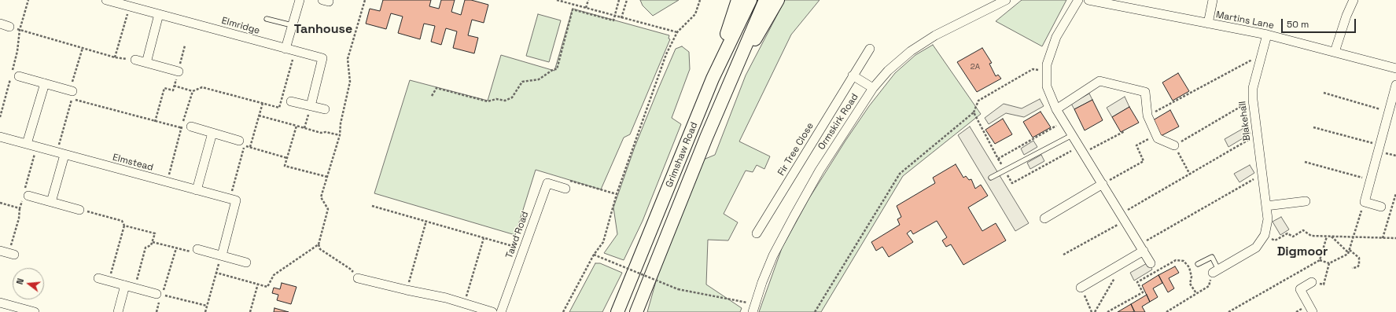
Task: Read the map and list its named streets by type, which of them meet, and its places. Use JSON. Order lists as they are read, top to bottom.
{
  "streets": {
    "main road": ["Grimshaw Road"],
    "street": [
      "Martins Lane",
      "Elmridge",
      "Blakehall",
      "Ormskirk Road",
      "Fir Tree Close",
      "Elmstead",
      "Tawd Road"
    ]
  },
  "crossings": [
    ["Martins Lane", "Blakehall"]
  ],
  "districts": ["Tanhouse", "Digmoor"],
  "house_numbers": ["2A"],
  "scale_bar": "50 m",
  "north": "left"
}
